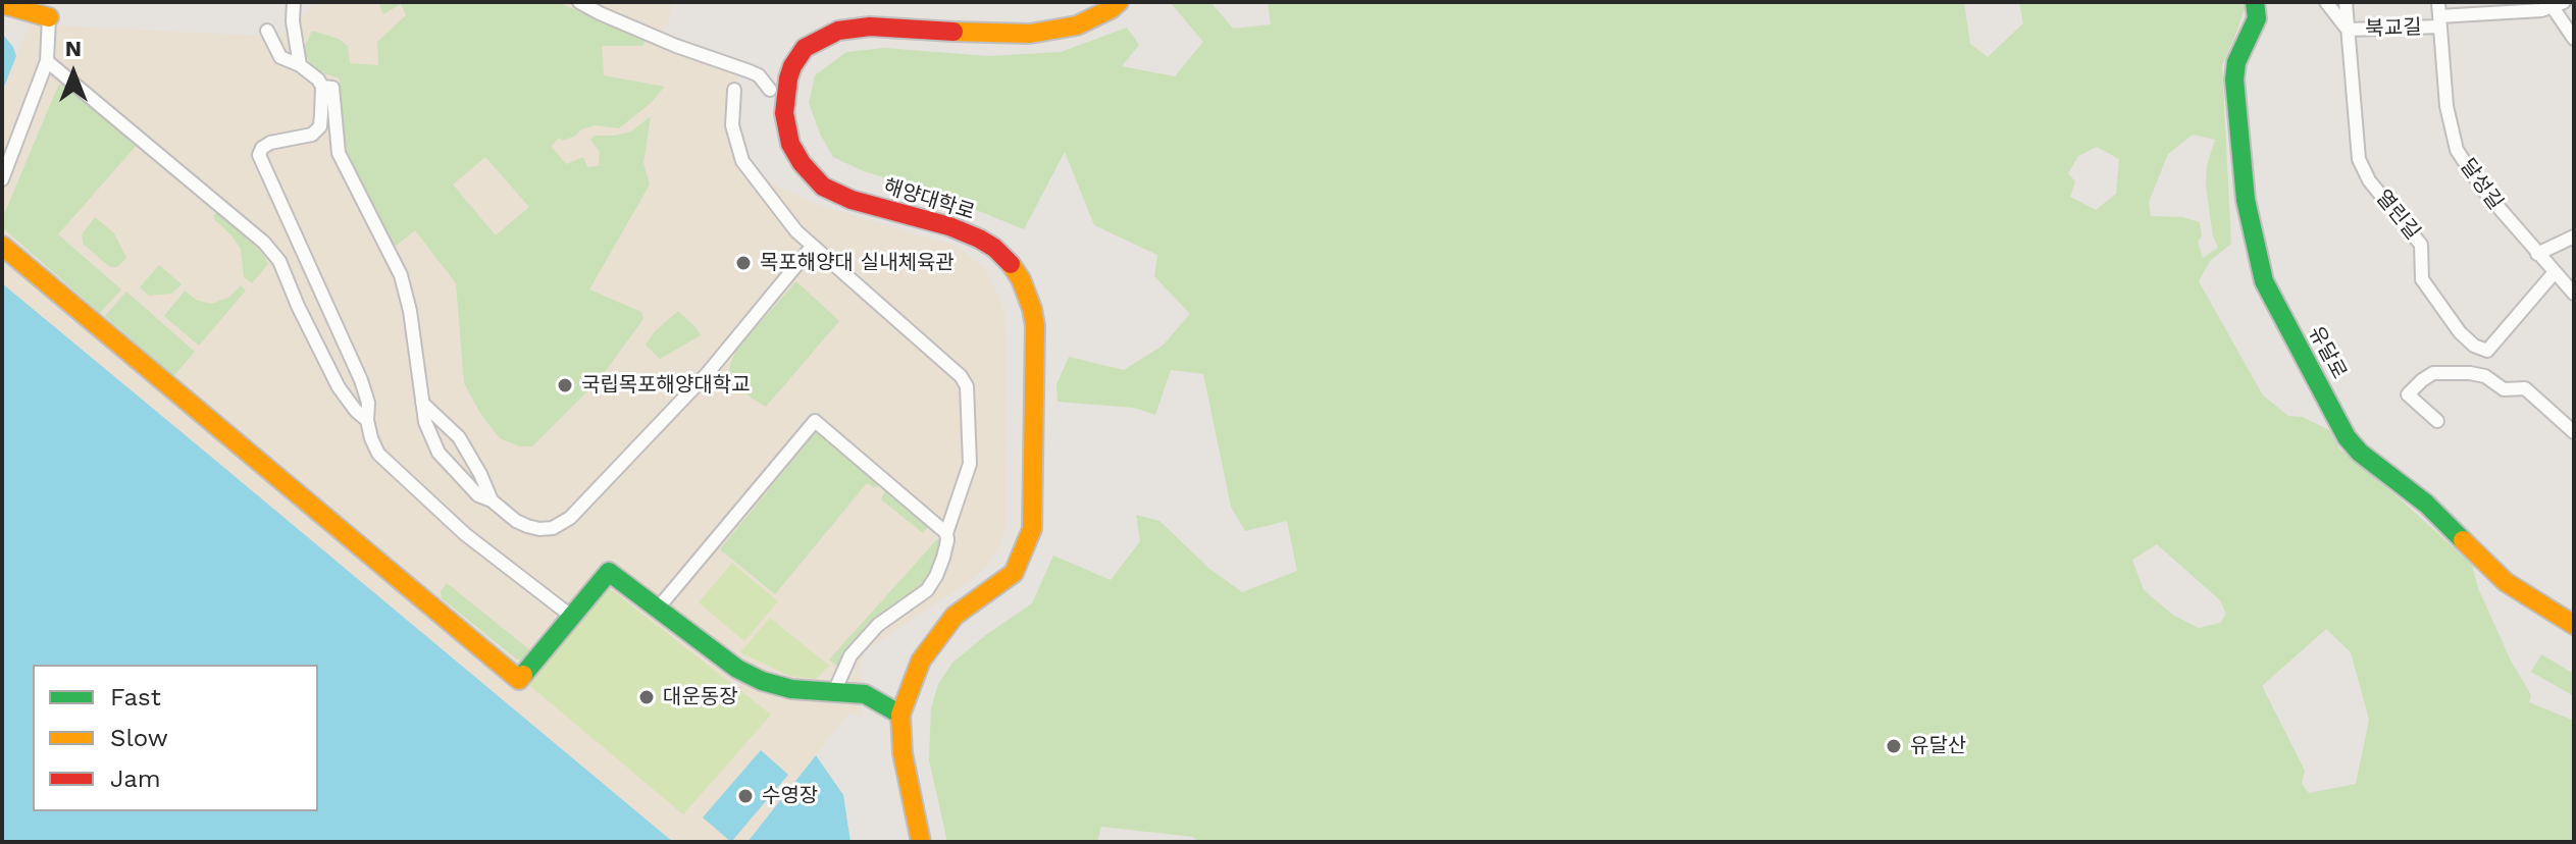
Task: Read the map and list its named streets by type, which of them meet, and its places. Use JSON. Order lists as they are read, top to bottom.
{
  "streets": {
    "street": [
      "북교길",
      "달성길",
      "해양대학로",
      "열린길",
      "유달로"
    ]
  },
  "crossings": [
    ["북교길", "달성길"],
    ["북교길", "열린길"],
    ["달성길", "열린길"]
  ],
  "places": [
    "목포해양대 실내체육관",
    "국립목포해양대학교",
    "대운동장",
    "유달산",
    "수영장"
  ],
  "legend": ["Fast", "Slow", "Jam"],
  "north": "top"
}
